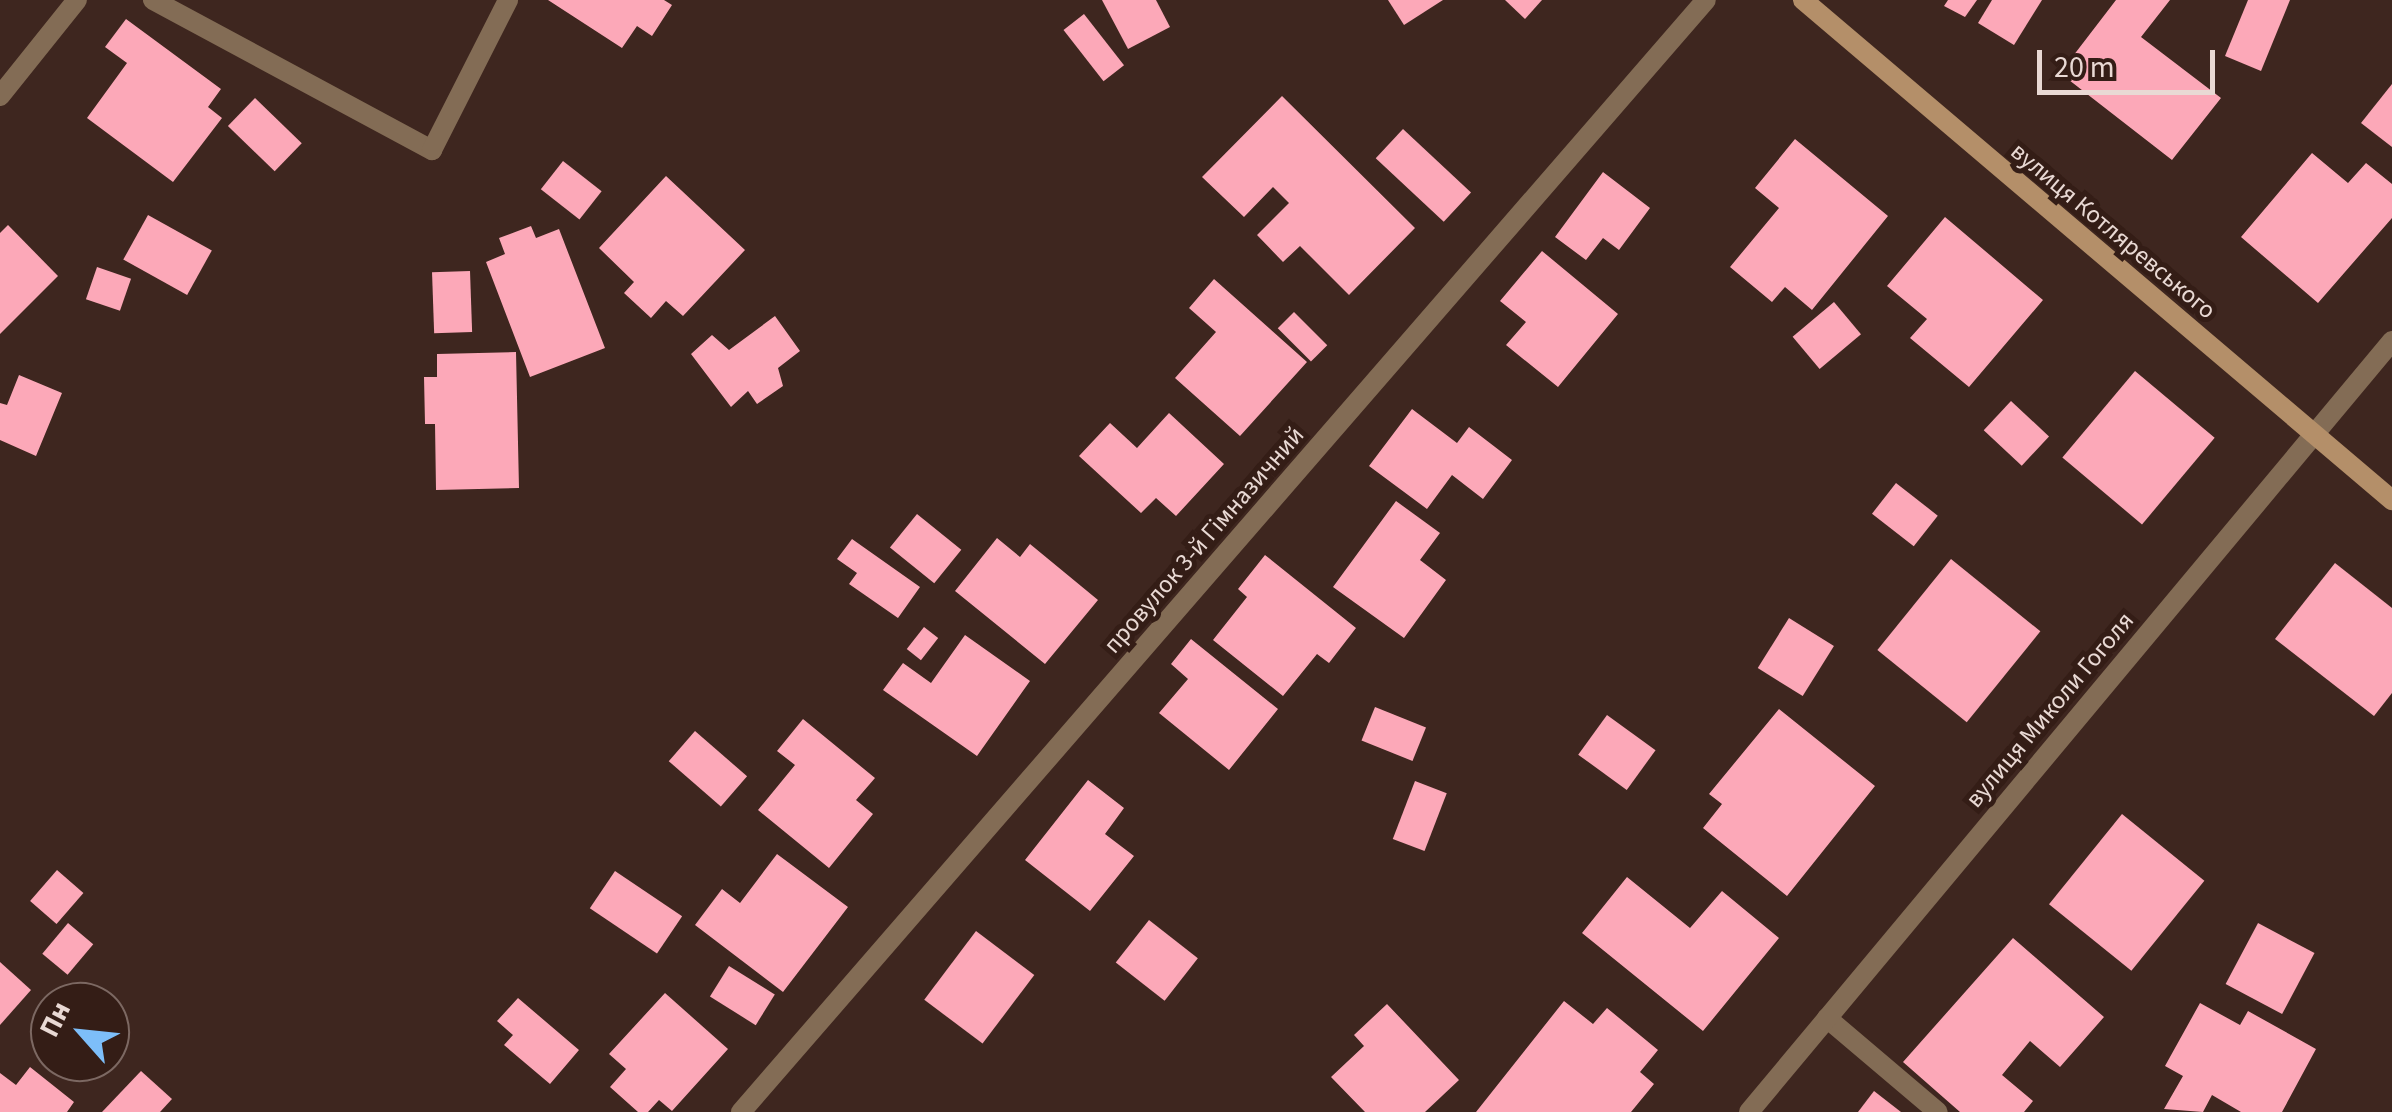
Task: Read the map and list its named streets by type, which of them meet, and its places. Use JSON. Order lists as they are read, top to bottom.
{
  "streets": {
    "main road": ["вулиця Котляревського"],
    "street": ["провулок 3-й Гімназичний", "вулиця Миколи Гоголя"]
  },
  "crossings": [
    ["вулиця Котляревського", "вулиця Миколи Гоголя"]
  ],
  "scale_bar": "20 m",
  "north": "top left"
}
